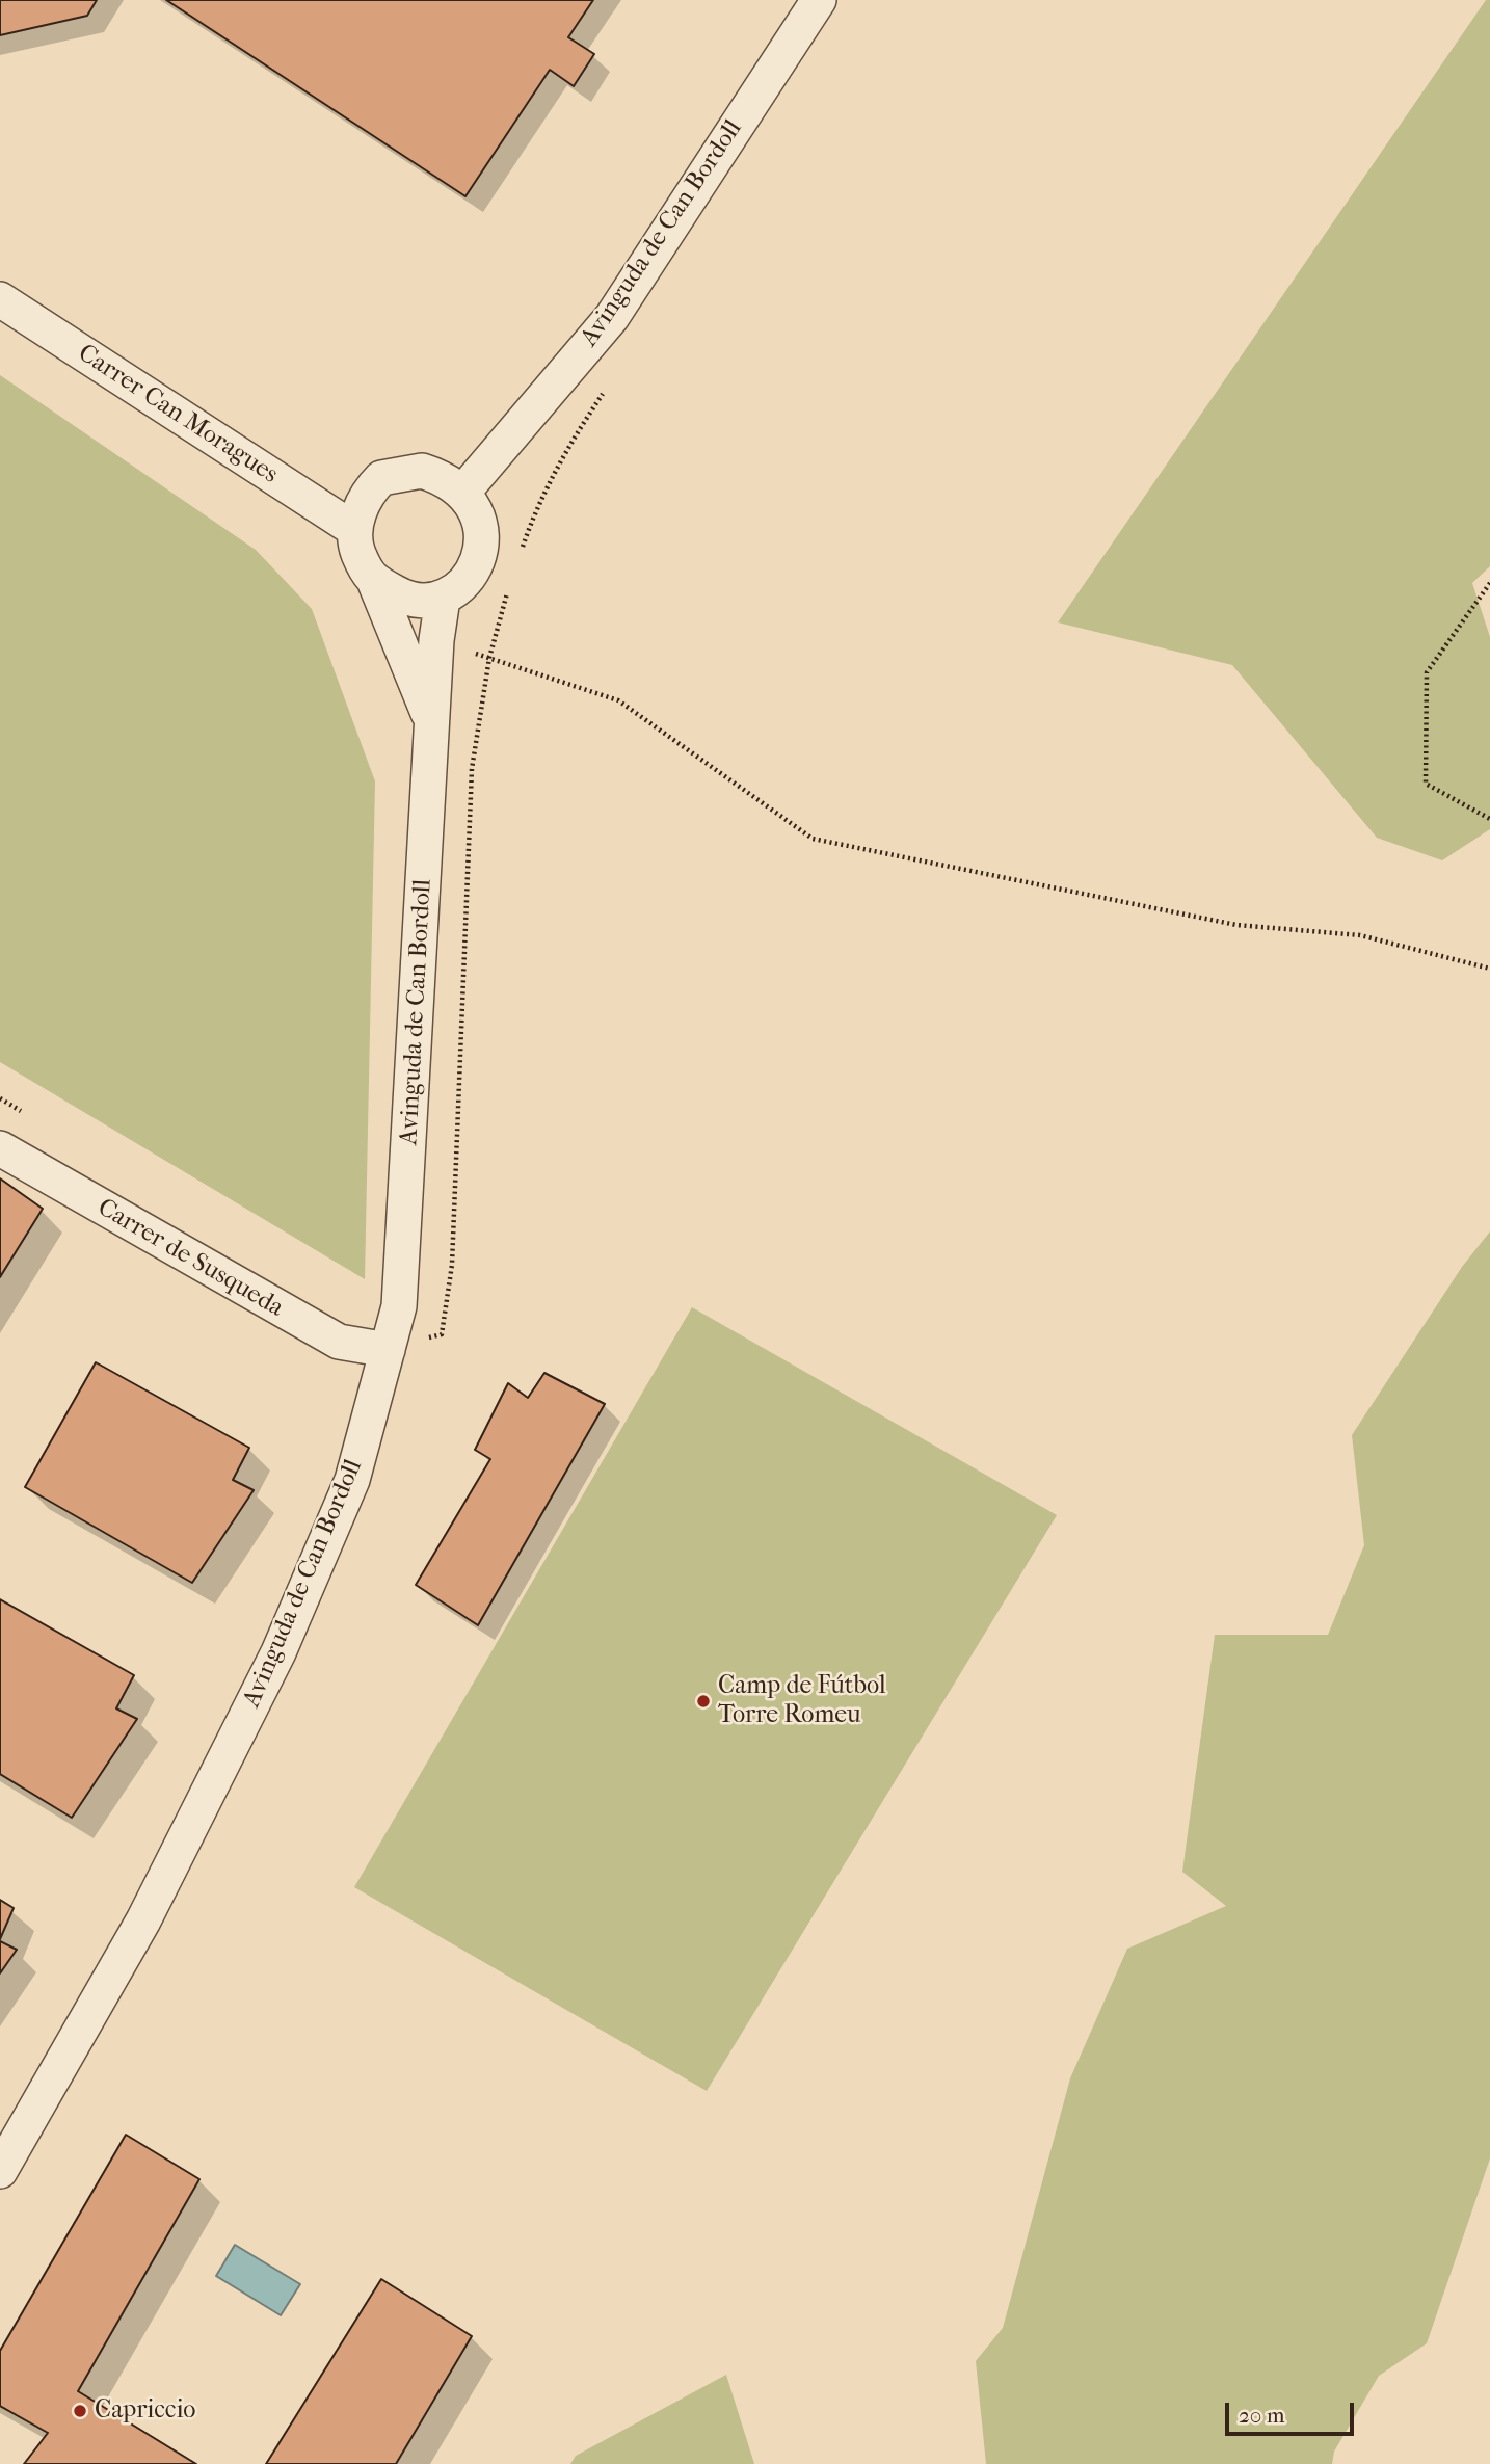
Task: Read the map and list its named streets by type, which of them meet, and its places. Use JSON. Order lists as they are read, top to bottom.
{
  "streets": {
    "street": ["Avinguda de Can Bordoll", "Carrer Can Moragues", "Carrer de Susqueda"]
  },
  "crossings": [
    ["Avinguda de Can Bordoll", "Carrer Can Moragues"],
    ["Avinguda de Can Bordoll", "Carrer de Susqueda"]
  ],
  "places": ["Camp de Fútbol Torre Romeu", "Capriccio"],
  "scale_bar": "20 m"
}
